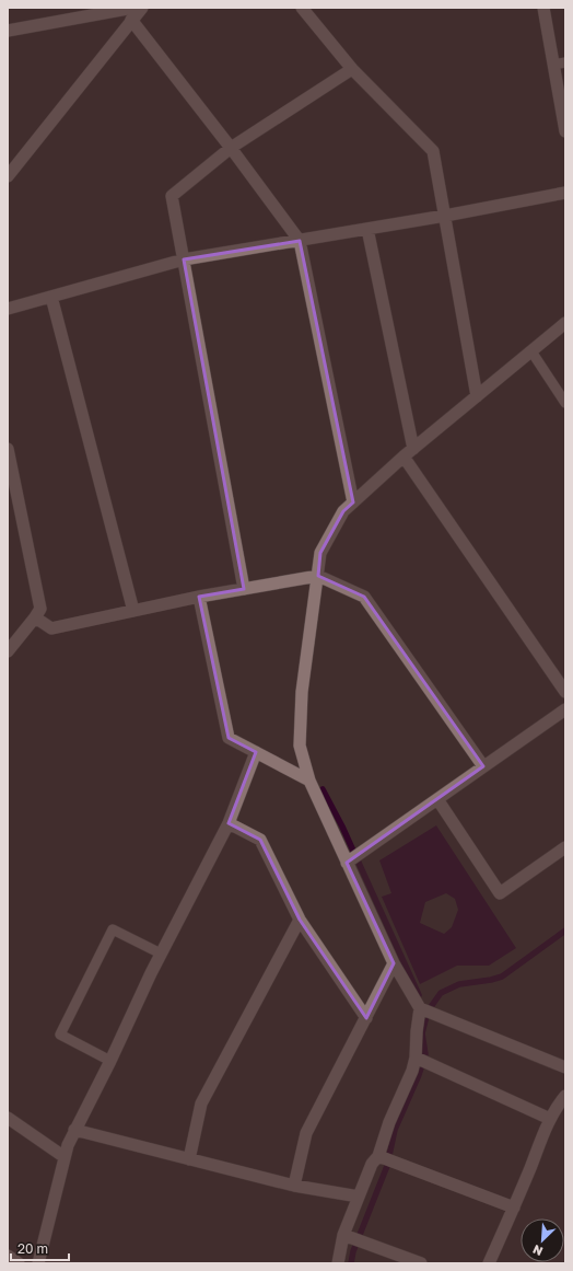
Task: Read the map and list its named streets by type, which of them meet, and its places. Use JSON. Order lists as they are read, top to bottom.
{
  "scale_bar": "20 m",
  "north": "bottom left"
}
